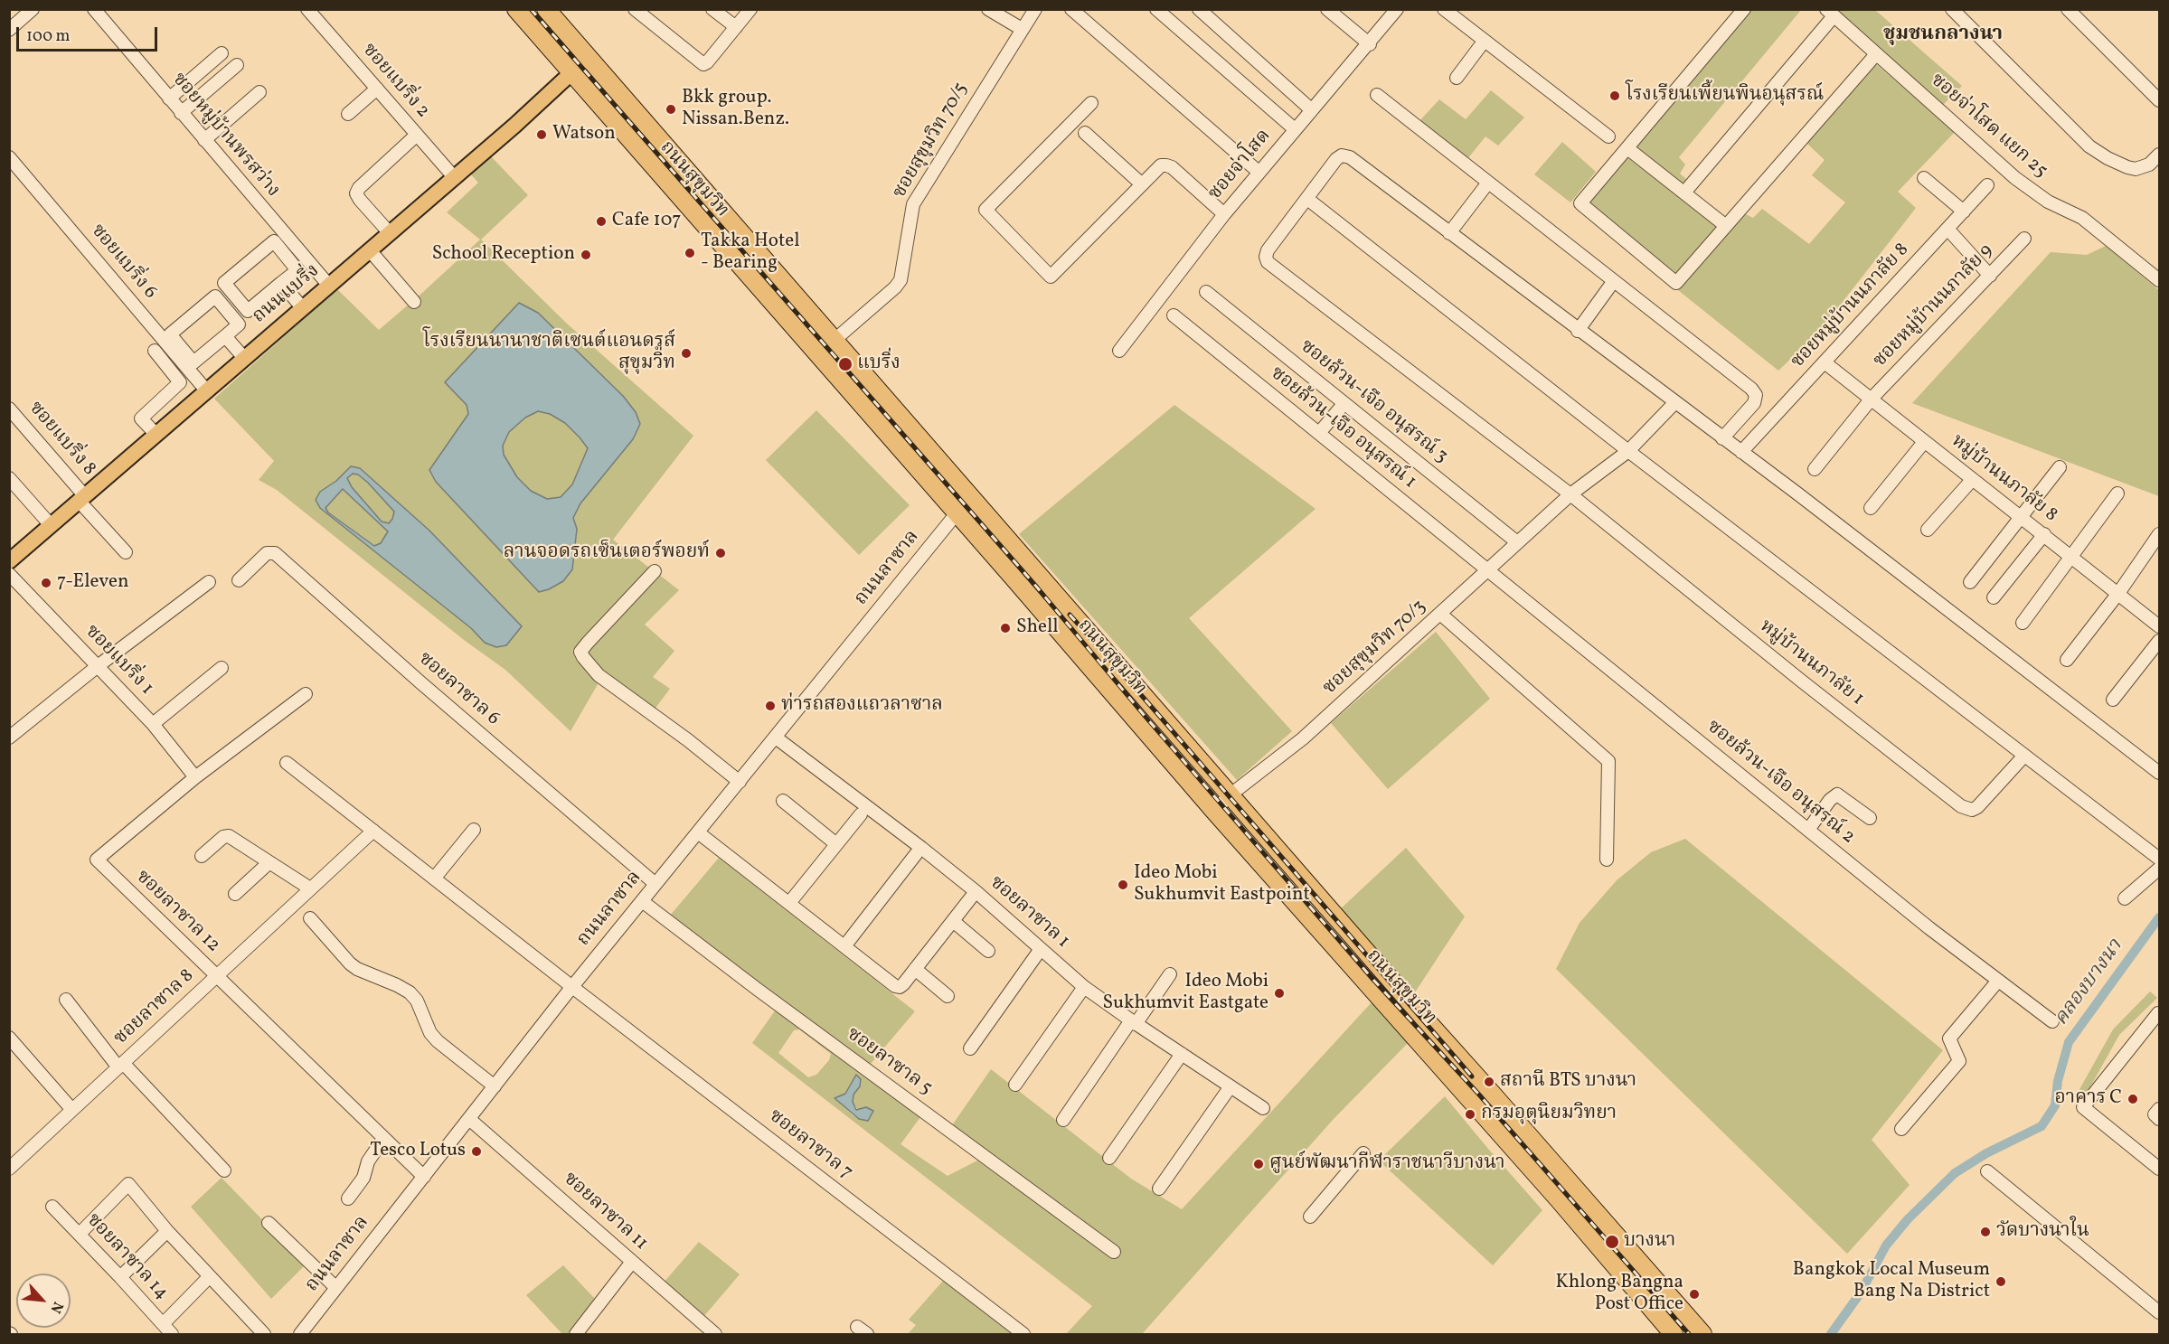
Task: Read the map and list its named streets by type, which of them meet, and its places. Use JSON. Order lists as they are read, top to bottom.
{
  "streets": {
    "highway": ["ถนนสุขุมวิท"],
    "main road": ["ถนนแบริ่ง"],
    "street": [
      "ซอยแบริ่ง 2",
      "ซอยจ่าโสด แยก 25",
      "ซอยหมู่บ้านพรสว่าง",
      "ซอยสุขุมวิท 70/5",
      "ซอยจ่าโสด",
      "ซอยแบริ่ง 6",
      "ซอยหมู่บ้านนภาลัย 8",
      "ซอยหมู่บ้านนภาลัย 9",
      "ซอยล้วน-เจือ อนุสรณ์ 3",
      "ซอยล้วน-เจือ อนุสรณ์ 1",
      "ซอยแบริ่ง 8",
      "หมู่บ้านนภาลัย 8",
      "ถนนลาซาล",
      "ซอยสุขุมวิท 70/3",
      "ซอยแบริ่ง 1",
      "หมู่บ้านนภาลัย 1",
      "ซอยลาซาล 6",
      "ซอยล้วน-เจือ อนุสรณ์ 2",
      "ซอยลาซาล 12",
      "ซอยลาซาล 1",
      "ซอยลาซาล 8",
      "ซอยลาซาล 5",
      "ซอยลาซาล 7",
      "ซอยลาซาล 11",
      "ซอยลาซาล 14"
    ]
  },
  "crossings": [
    ["ซอยแบริ่ง 2", "ถนนแบริ่ง"],
    ["ซอยหมู่บ้านพรสว่าง", "ถนนแบริ่ง"],
    ["ซอยสุขุมวิท 70/5", "ถนนสุขุมวิท"],
    ["ถนนสุขุมวิท", "ถนนแบริ่ง"],
    ["ถนนสุขุมวิท", "ถนนลาซาล"],
    ["ถนนสุขุมวิท", "ซอยสุขุมวิท 70/3"],
    ["ซอยแบริ่ง 6", "ถนนแบริ่ง"],
    ["ถนนแบริ่ง", "ซอยแบริ่ง 8"],
    ["ซอยหมู่บ้านนภาลัย 8", "หมู่บ้านนภาลัย 8"],
    ["ซอยหมู่บ้านนภาลัย 9", "หมู่บ้านนภาลัย 8"],
    ["ซอยล้วน-เจือ อนุสรณ์ 3", "ซอยสุขุมวิท 70/3"],
    ["ซอยล้วน-เจือ อนุสรณ์ 1", "ซอยสุขุมวิท 70/3"],
    ["ซอยล้วน-เจือ อนุสรณ์ 1", "ซอยล้วน-เจือ อนุสรณ์ 2"],
    ["ถนนลาซาล", "ซอยลาซาล 6"],
    ["ถนนลาซาล", "ซอยลาซาล 12"],
    ["ถนนลาซาล", "ซอยลาซาล 1"],
    ["ถนนลาซาล", "ซอยลาซาล 5"],
    ["ถนนลาซาล", "ซอยลาซาล 7"],
    ["ถนนลาซาล", "ซอยลาซาล 11"],
    ["ซอยสุขุมวิท 70/3", "หมู่บ้านนภาลัย 1"],
    ["ซอยสุขุมวิท 70/3", "ซอยล้วน-เจือ อนุสรณ์ 2"],
    ["ซอยแบริ่ง 1", "ซอยลาซาล 12"],
    ["ซอยลาซาล 12", "ซอยลาซาล 8"]
  ],
  "districts": ["ชุมชนกลางนา"],
  "water": ["คลองบางนา"],
  "places": [
    "โรงเรียนเพี้ยนพินอนุสรณ์",
    "Bkk group. Nissan.Benz.",
    "Watson",
    "Cafe 107",
    "Takka Hotel - Bearing",
    "School Reception",
    "โรงเรียนนานาชาติเซนต์แอนดรูส์ สุขุมวิท",
    "แบริ่ง",
    "ลานจอดรถเซ็นเตอร์พอยท์",
    "7-Eleven",
    "Shell",
    "ท่ารถสองแถวลาซาล",
    "Ideo Mobi Sukhumvit Eastpoint",
    "Ideo Mobi Sukhumvit Eastgate",
    "สถานี BTS บางนา",
    "อาคาร C",
    "กรมอุตุนิยมวิทยา",
    "Tesco Lotus",
    "ศูนย์พัฒนากีฬาราชนาวีบางนา",
    "วัดบางนาใน",
    "บางนา",
    "Bangkok Local Museum Bang Na District",
    "Khlong Bangna Post Office"
  ],
  "scale_bar": "100 m",
  "north": "bottom right"
}
